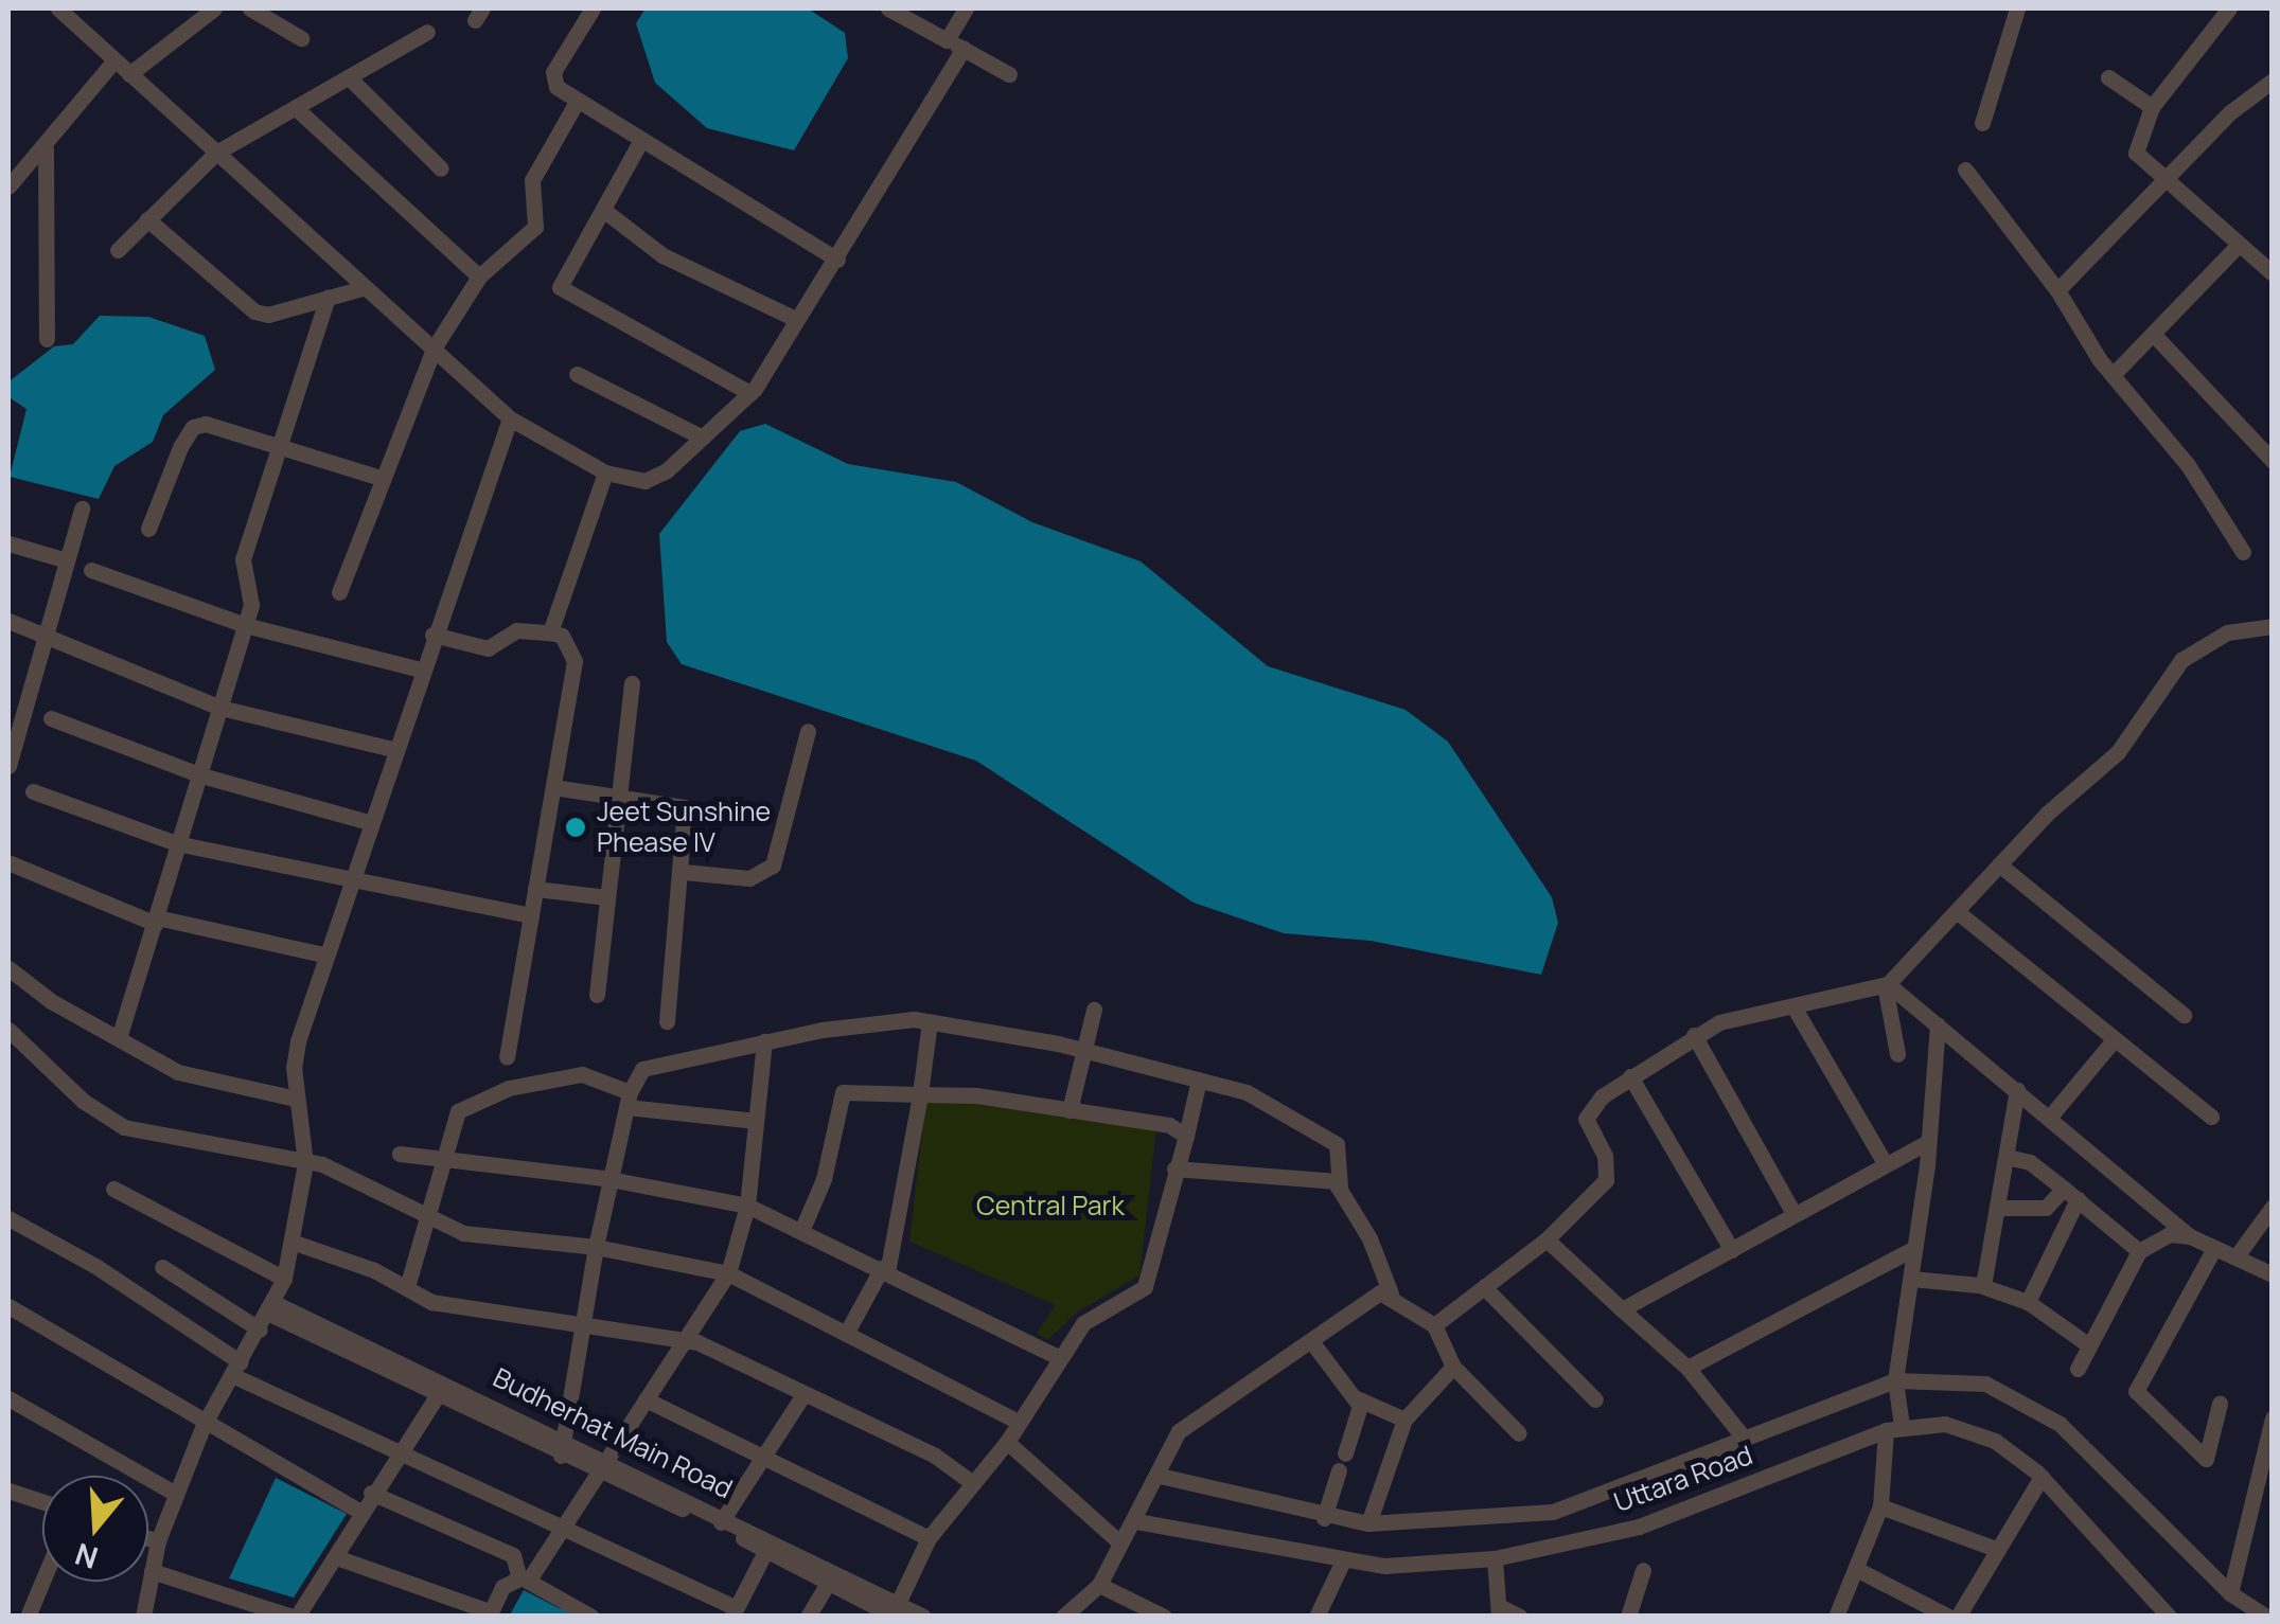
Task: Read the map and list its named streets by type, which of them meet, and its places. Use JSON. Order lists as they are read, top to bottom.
{
  "streets": {
    "street": ["Budherhat Main Road", "Uttara Road"]
  },
  "parks": ["Central Park"],
  "places": ["Jeet Sunshine Phease IV"],
  "north": "bottom"
}
